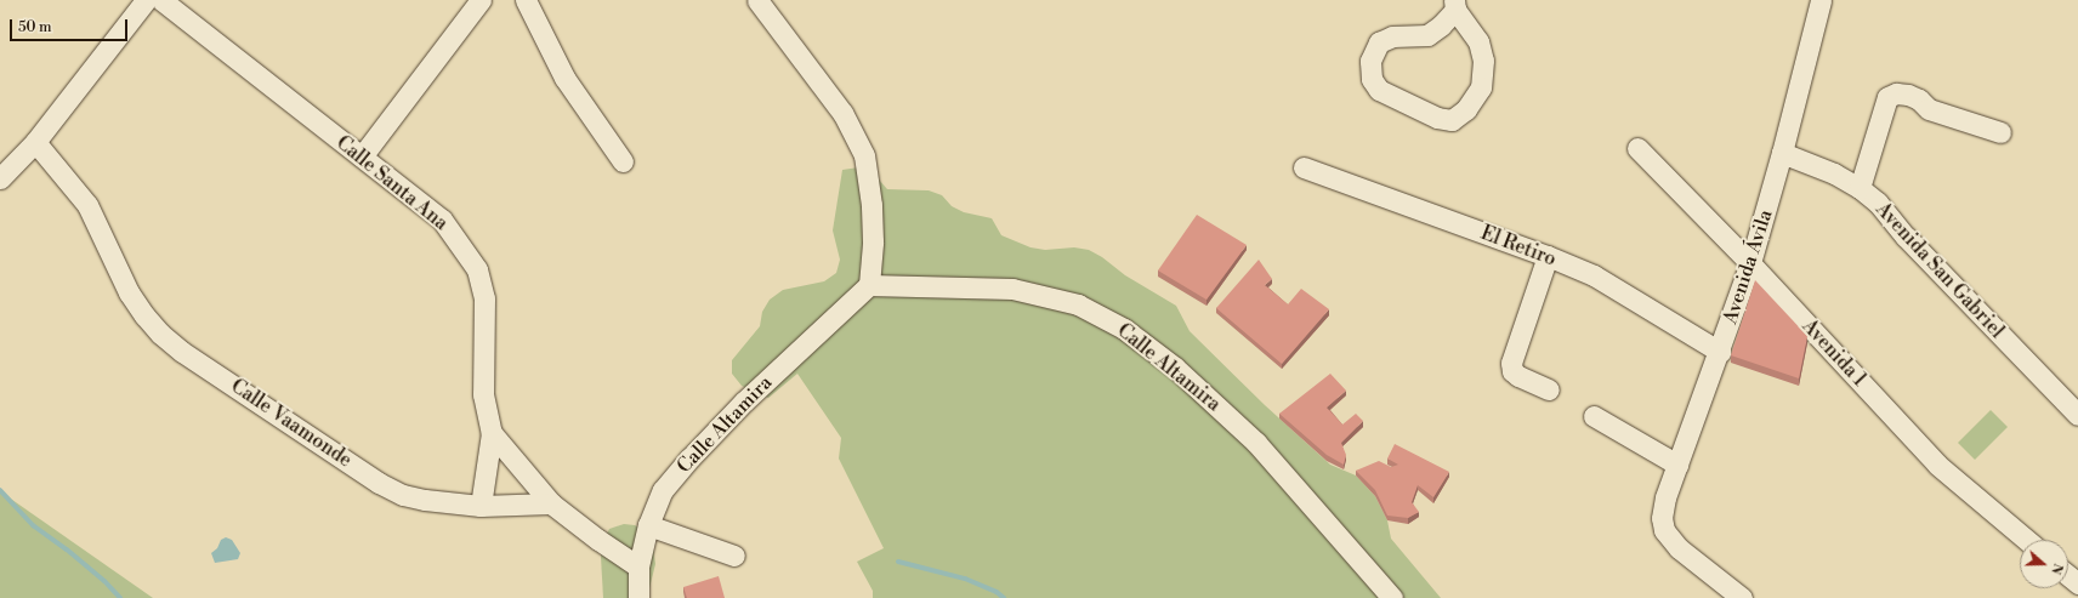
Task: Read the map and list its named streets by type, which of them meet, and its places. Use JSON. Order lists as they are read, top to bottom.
{
  "streets": {
    "street": [
      "Calle Santa Ana",
      "El Retiro",
      "Avenida Ávila",
      "Avenida San Gabriel",
      "Avenida 1",
      "Calle Altamira",
      "Calle Vaamonde"
    ]
  },
  "crossings": [
    ["El Retiro", "Avenida Ávila"],
    ["Avenida Ávila", "Avenida San Gabriel"],
    ["Avenida Ávila", "Avenida 1"]
  ],
  "scale_bar": "50 m",
  "north": "right"
}
